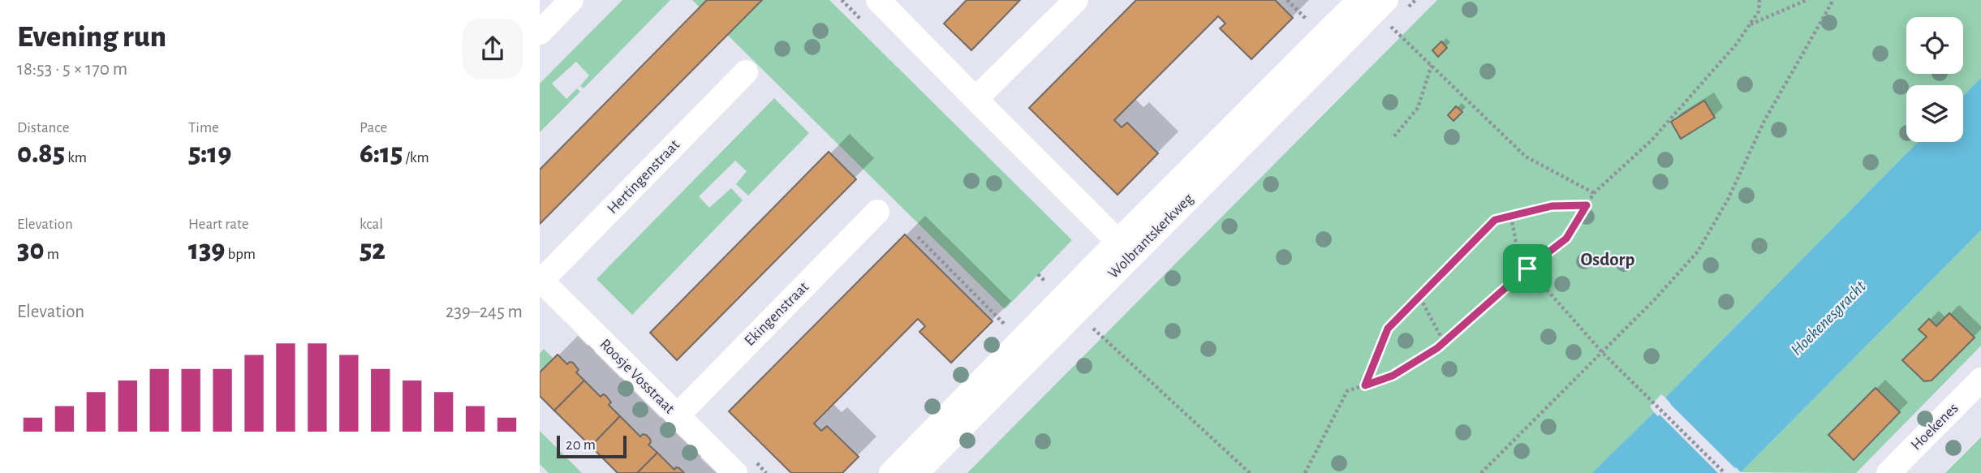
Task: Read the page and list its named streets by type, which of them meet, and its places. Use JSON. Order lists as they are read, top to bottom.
{
  "streets": {
    "street": [
      "Hertingenstraat",
      "Wolbrantskerkweg",
      "Ekingenstraat",
      "Roosje Vosstraat",
      "Hoekenes"
    ]
  },
  "crossings": [
    ["Hertingenstraat", "Roosje Vosstraat"],
    ["Ekingenstraat", "Roosje Vosstraat"]
  ],
  "districts": ["Osdorp"],
  "water": ["Hoekenesgracht"],
  "scale_bar": "20 m",
  "page": {
    "heading": ["Evening run", "18:53 · 5 × 170 m"],
    "stats": [
      ["Distance", "0.85 km"],
      ["Time", "5:19"],
      ["Pace", "6:15 /km"],
      ["Elevation", "30 m"],
      ["Heart rate", "139 bpm"],
      ["kcal", "52"]
    ],
    "chart": ["Elevation", "239–245 m"],
    "scale": "20 m"
  }
}
